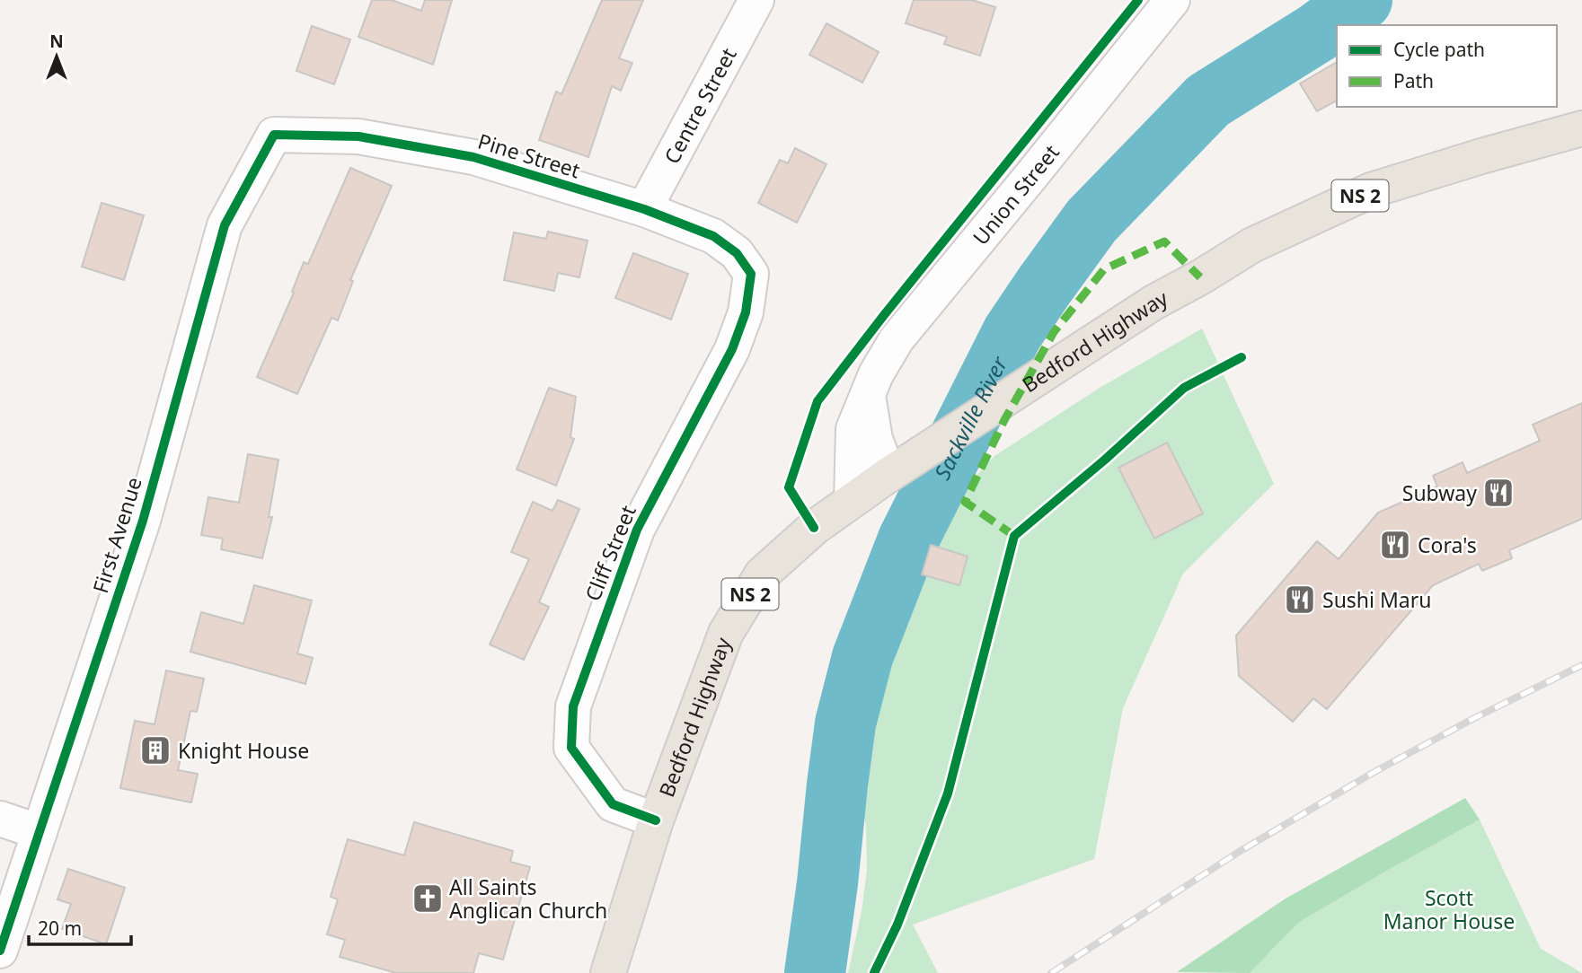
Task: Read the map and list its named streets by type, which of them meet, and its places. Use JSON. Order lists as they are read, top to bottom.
{
  "streets": {
    "main road": ["NS 2", "Bedford Highway"],
    "street": [
      "Centre Street",
      "Pine Street",
      "Union Street",
      "First Avenue",
      "Cliff Street"
    ]
  },
  "crossings": [
    ["Centre Street", "Pine Street"],
    ["Pine Street", "First Avenue"],
    ["Pine Street", "Cliff Street"],
    ["Union Street", "Bedford Highway"],
    ["Bedford Highway", "Cliff Street"]
  ],
  "water": ["Sackville River"],
  "parks": ["Scott Manor House"],
  "places": {
    "restaurant": ["Subway", "Cora's", "Sushi Maru"],
    "building": ["Knight House"],
    "church": ["All Saints Anglican Church"]
  },
  "legend": ["Cycle path", "Path"],
  "scale_bar": "20 m",
  "north": "top"
}
